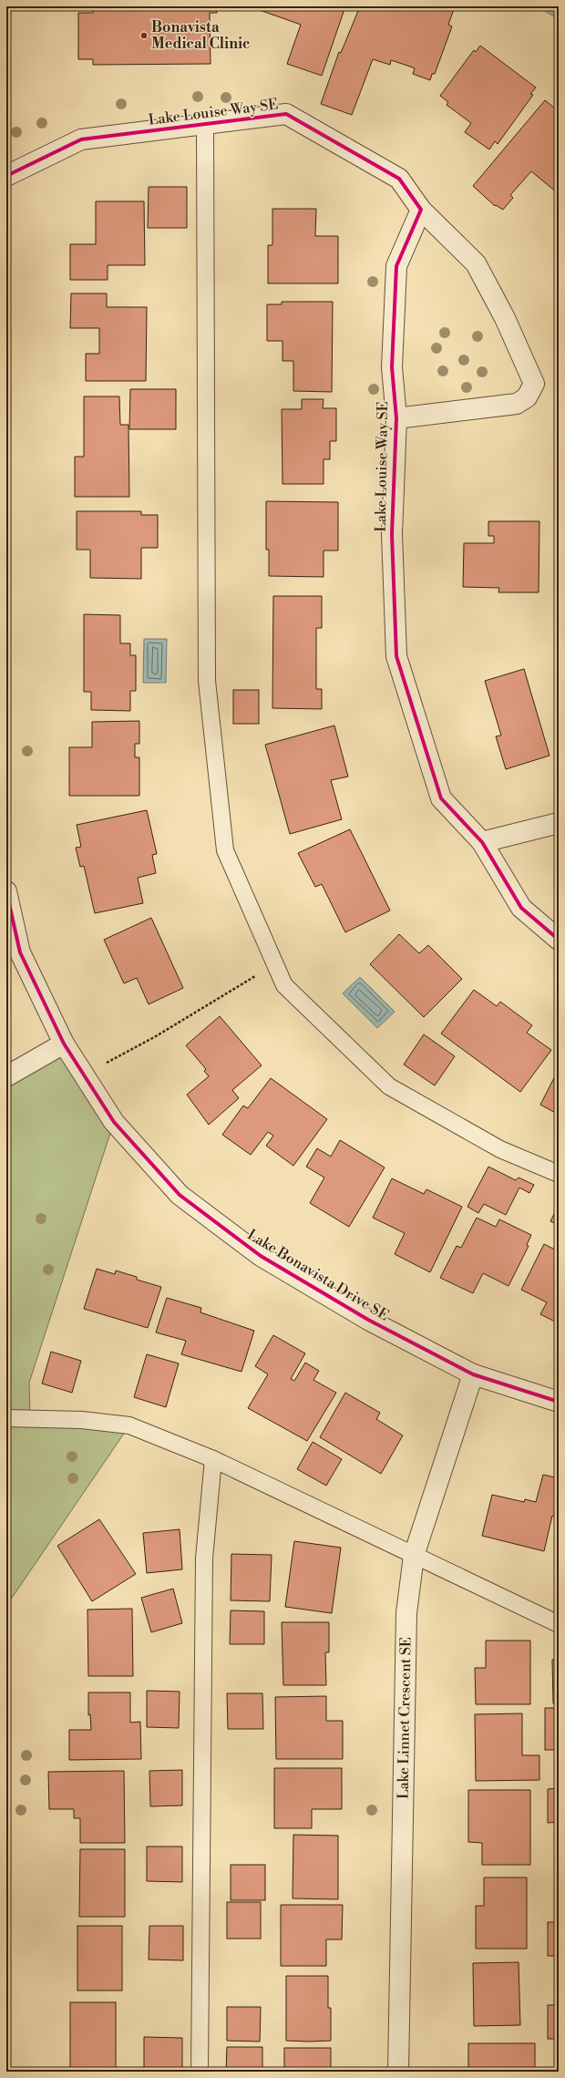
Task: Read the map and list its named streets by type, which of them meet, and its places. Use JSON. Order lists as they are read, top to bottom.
{
  "streets": {
    "street": ["Lake Louise Way SE", "Lake Bonavista Drive SE", "Lake Linnet Crescent SE"]
  },
  "crossings": [
    ["Lake Bonavista Drive SE", "Lake Linnet Crescent SE"]
  ],
  "places": ["Bonavista Medical Clinic"]
}
